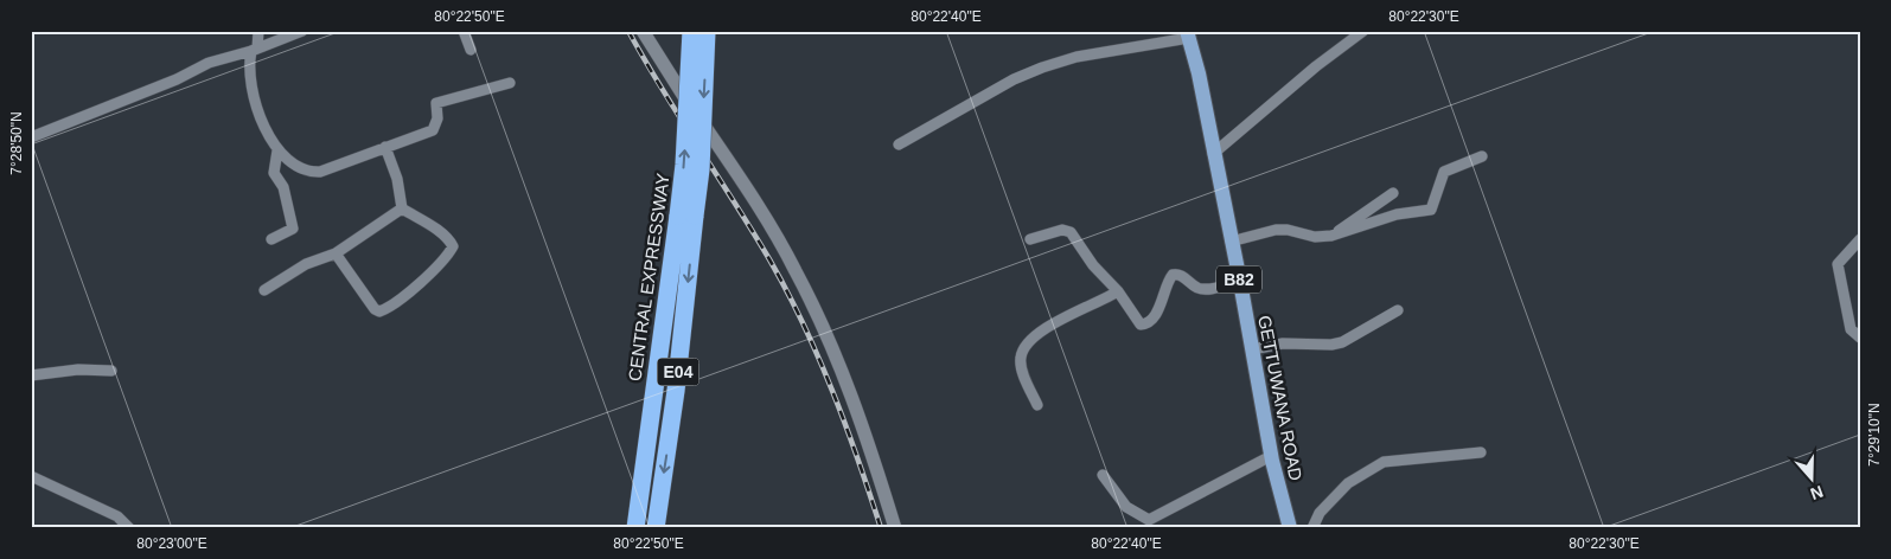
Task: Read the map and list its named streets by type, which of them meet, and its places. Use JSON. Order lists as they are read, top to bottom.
{
  "streets": {
    "highway": ["CENTRAL EXPRESSWAY", "E04"],
    "main road": ["B82", "GETTUWANA ROAD"]
  },
  "north": "bottom",
  "coordinates": [
    "80°22'50\"E",
    "80°22'40\"E",
    "80°22'30\"E",
    "7°28'50\"N",
    "7°29'10\"N",
    "80°23'00\"E"
  ]
}
